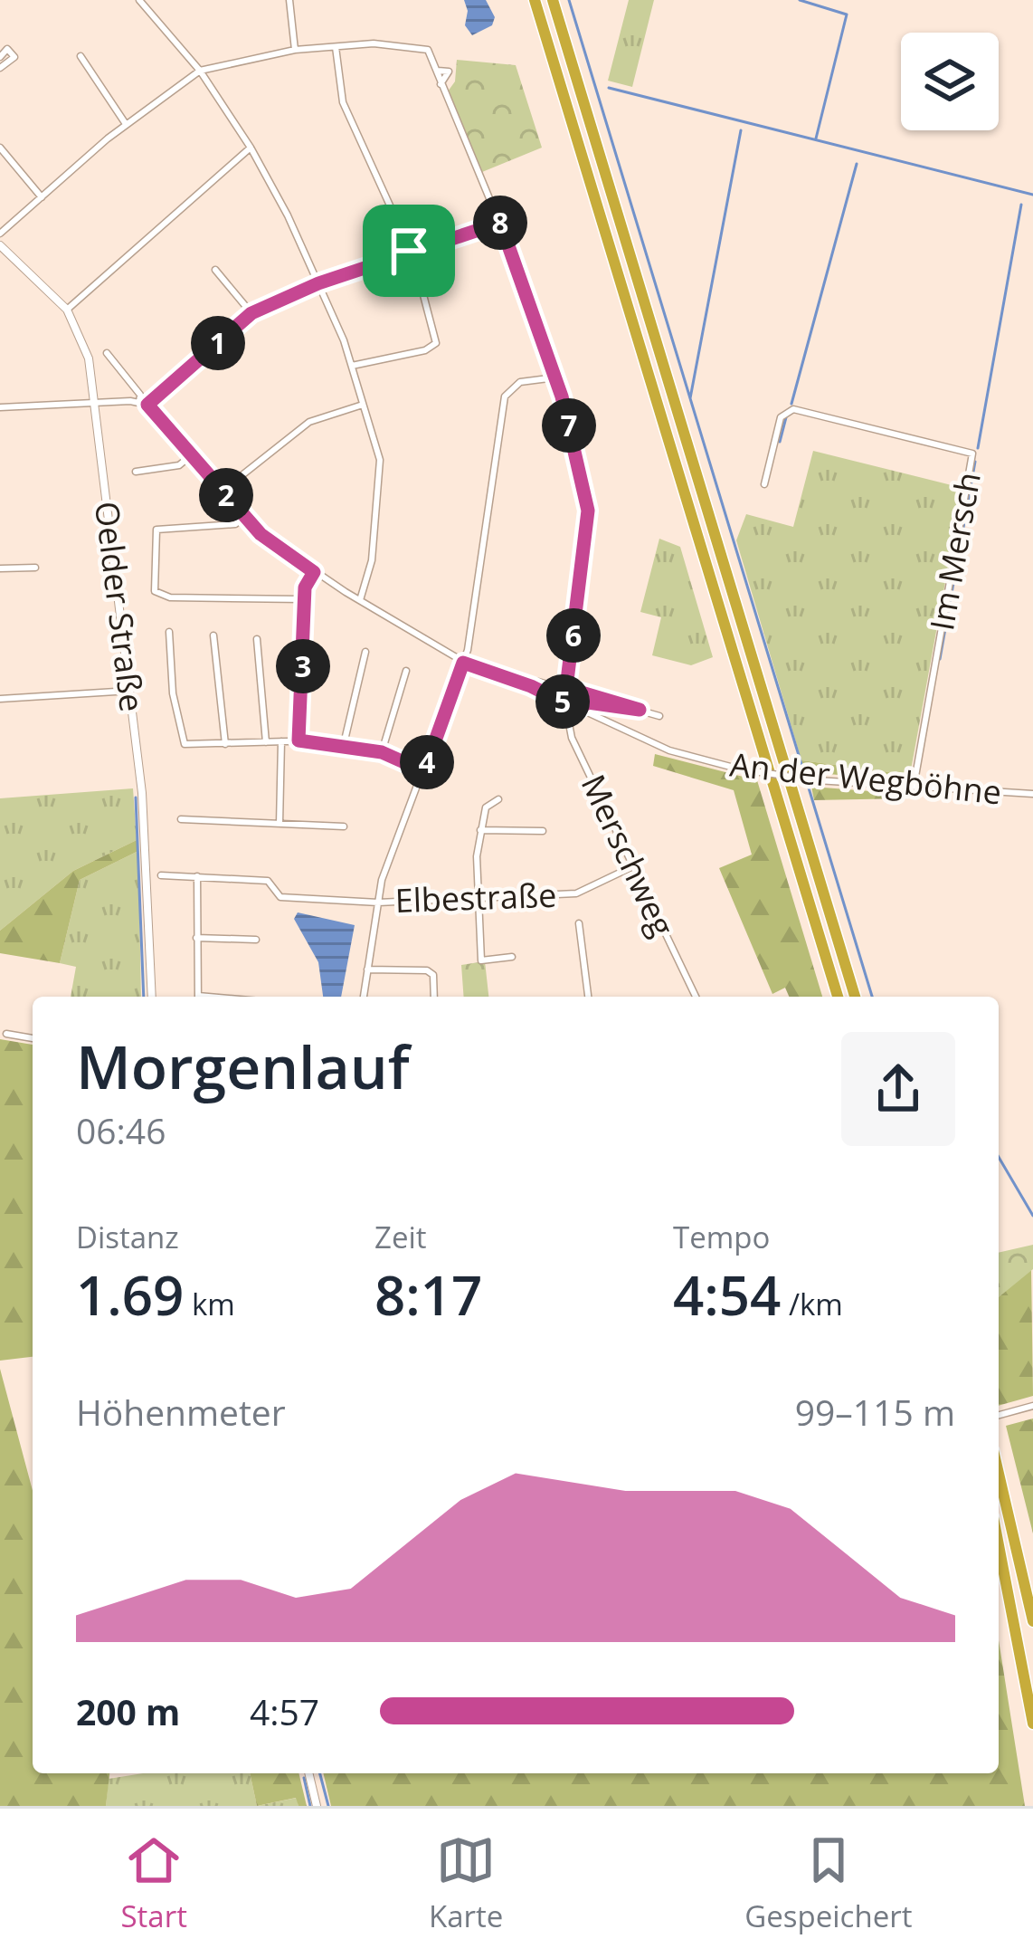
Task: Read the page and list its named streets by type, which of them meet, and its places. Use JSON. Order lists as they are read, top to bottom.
{
  "streets": {
    "street": [
      "Im Mersch",
      "Oelder Straße",
      "An der Wegböhne",
      "Merschweg",
      "Elbestraße"
    ]
  },
  "crossings": [
    ["Im Mersch", "An der Wegböhne"],
    ["An der Wegböhne", "Merschweg"],
    ["Merschweg", "Elbestraße"]
  ],
  "page": {
    "pins": [
      "8",
      "1",
      "7",
      "2",
      "6",
      "3",
      "5",
      "4"
    ],
    "heading": ["Morgenlauf", "06:46"],
    "stats": [
      ["Distanz", "1.69 km"],
      ["Zeit", "8:17"],
      ["Tempo", "4:54 /km"]
    ],
    "chart": ["Höhenmeter", "99–115 m"],
    "list": [
      {
        "name": "200 m",
        "note": "4:57"
      }
    ],
    "tabs": ["Start", "Karte", "Gespeichert"]
  }
}
